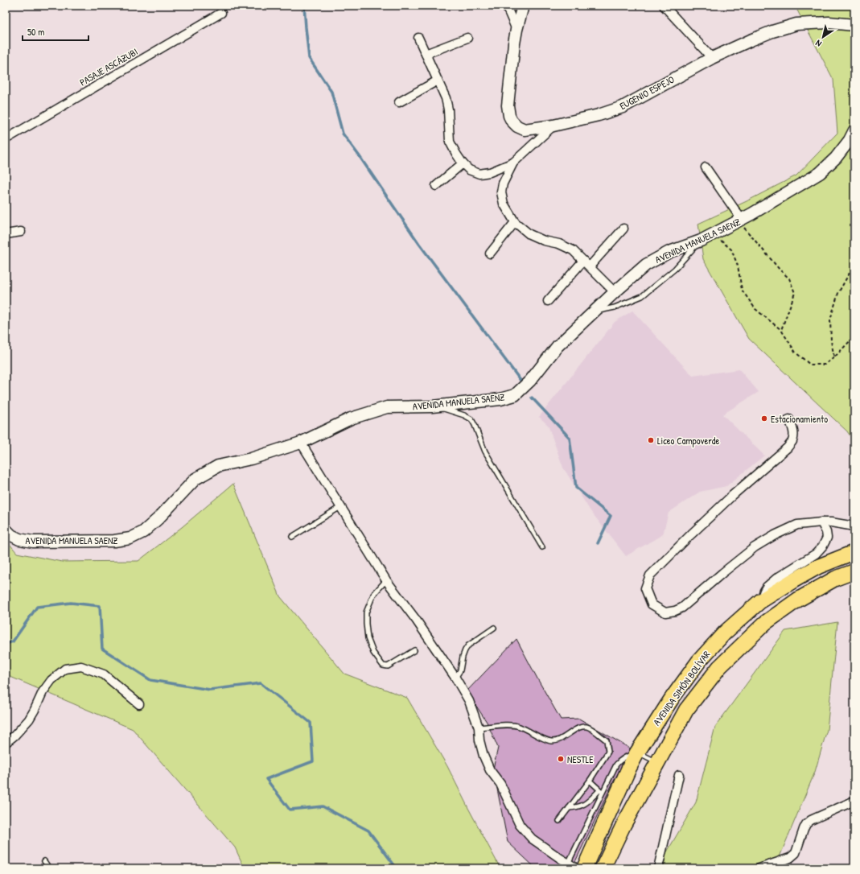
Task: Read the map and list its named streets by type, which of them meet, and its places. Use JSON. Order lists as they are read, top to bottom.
{
  "streets": {
    "highway": ["AVENIDA SIMÓN BOLÍVAR"],
    "street": ["PASAJE ASCÁZUBI", "EUGENIO ESPEJO", "AVENIDA MANUELA SAENZ"]
  },
  "places": ["Estacionamiento", "Liceo Campoverde", "NESTLE"],
  "scale_bar": "50 m",
  "north": "bottom left"
}
